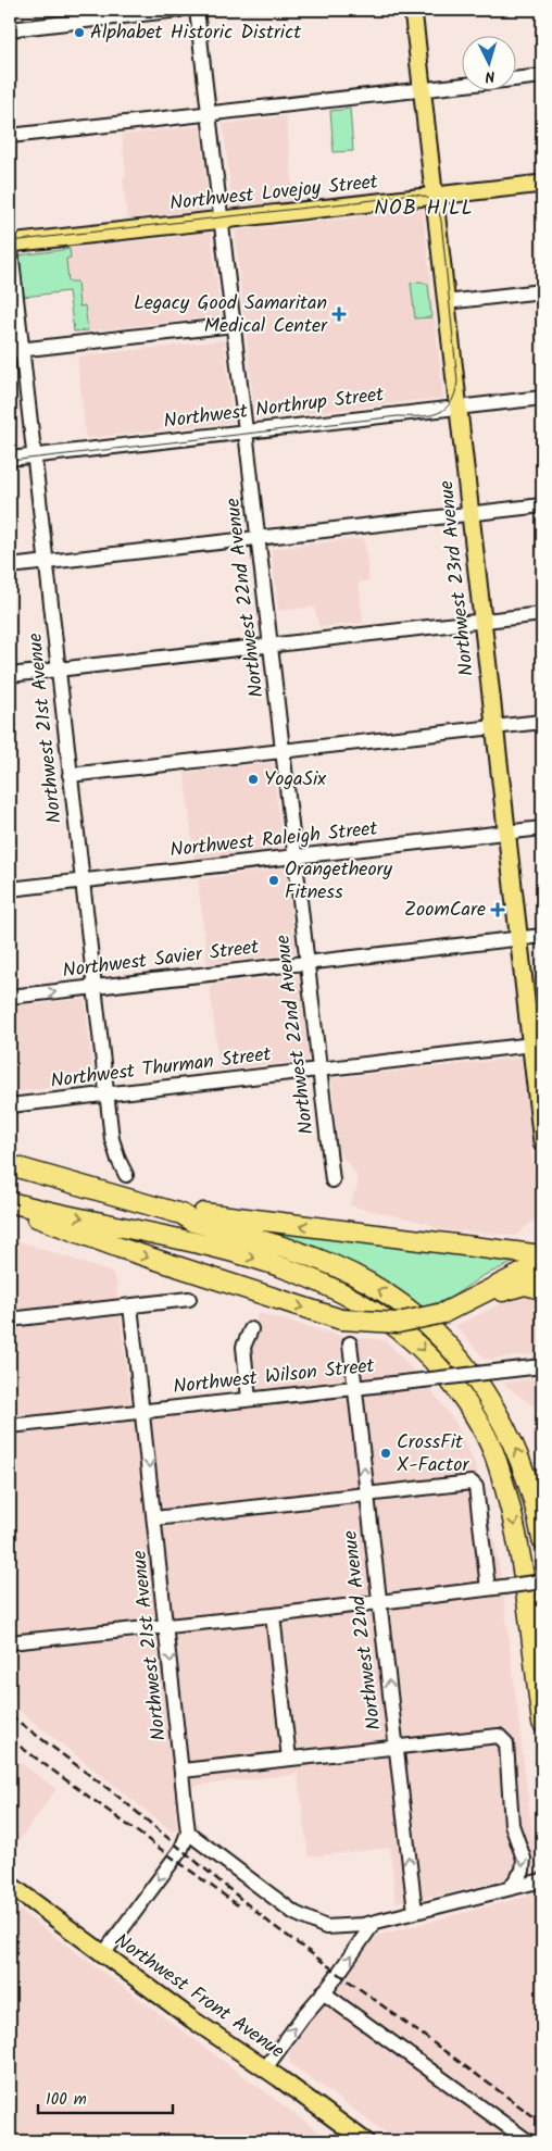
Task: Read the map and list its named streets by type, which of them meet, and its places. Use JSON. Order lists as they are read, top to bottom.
{
  "streets": {
    "main road": ["Northwest Lovejoy Street", "Northwest 23rd Avenue", "Northwest Front Avenue"],
    "street": [
      "Northwest Northrup Street",
      "Northwest 22nd Avenue",
      "Northwest 21st Avenue",
      "Northwest Raleigh Street",
      "Northwest Savier Street",
      "Northwest Thurman Street",
      "Northwest Wilson Street"
    ]
  },
  "crossings": [
    ["Northwest Lovejoy Street", "Northwest 23rd Avenue"],
    ["Northwest Lovejoy Street", "Northwest 22nd Avenue"],
    ["Northwest Lovejoy Street", "Northwest 21st Avenue"],
    ["Northwest Northrup Street", "Northwest 23rd Avenue"],
    ["Northwest Northrup Street", "Northwest 22nd Avenue"],
    ["Northwest Northrup Street", "Northwest 21st Avenue"],
    ["Northwest 23rd Avenue", "Northwest Raleigh Street"],
    ["Northwest 23rd Avenue", "Northwest Savier Street"],
    ["Northwest 23rd Avenue", "Northwest Thurman Street"],
    ["Northwest 22nd Avenue", "Northwest Raleigh Street"],
    ["Northwest 22nd Avenue", "Northwest Savier Street"],
    ["Northwest 22nd Avenue", "Northwest Thurman Street"],
    ["Northwest 22nd Avenue", "Northwest Wilson Street"],
    ["Northwest 21st Avenue", "Northwest Raleigh Street"],
    ["Northwest 21st Avenue", "Northwest Savier Street"],
    ["Northwest 21st Avenue", "Northwest Thurman Street"],
    ["Northwest 21st Avenue", "Northwest Wilson Street"]
  ],
  "districts": ["NOB HILL"],
  "places": {
    "other": [
      "Alphabet Historic District",
      "YogaSix",
      "Orangetheory Fitness",
      "CrossFit X-Factor"
    ],
    "health": ["Legacy Good Samaritan Medical Center", "ZoomCare"]
  },
  "scale_bar": "100 m",
  "north": "bottom"
}
